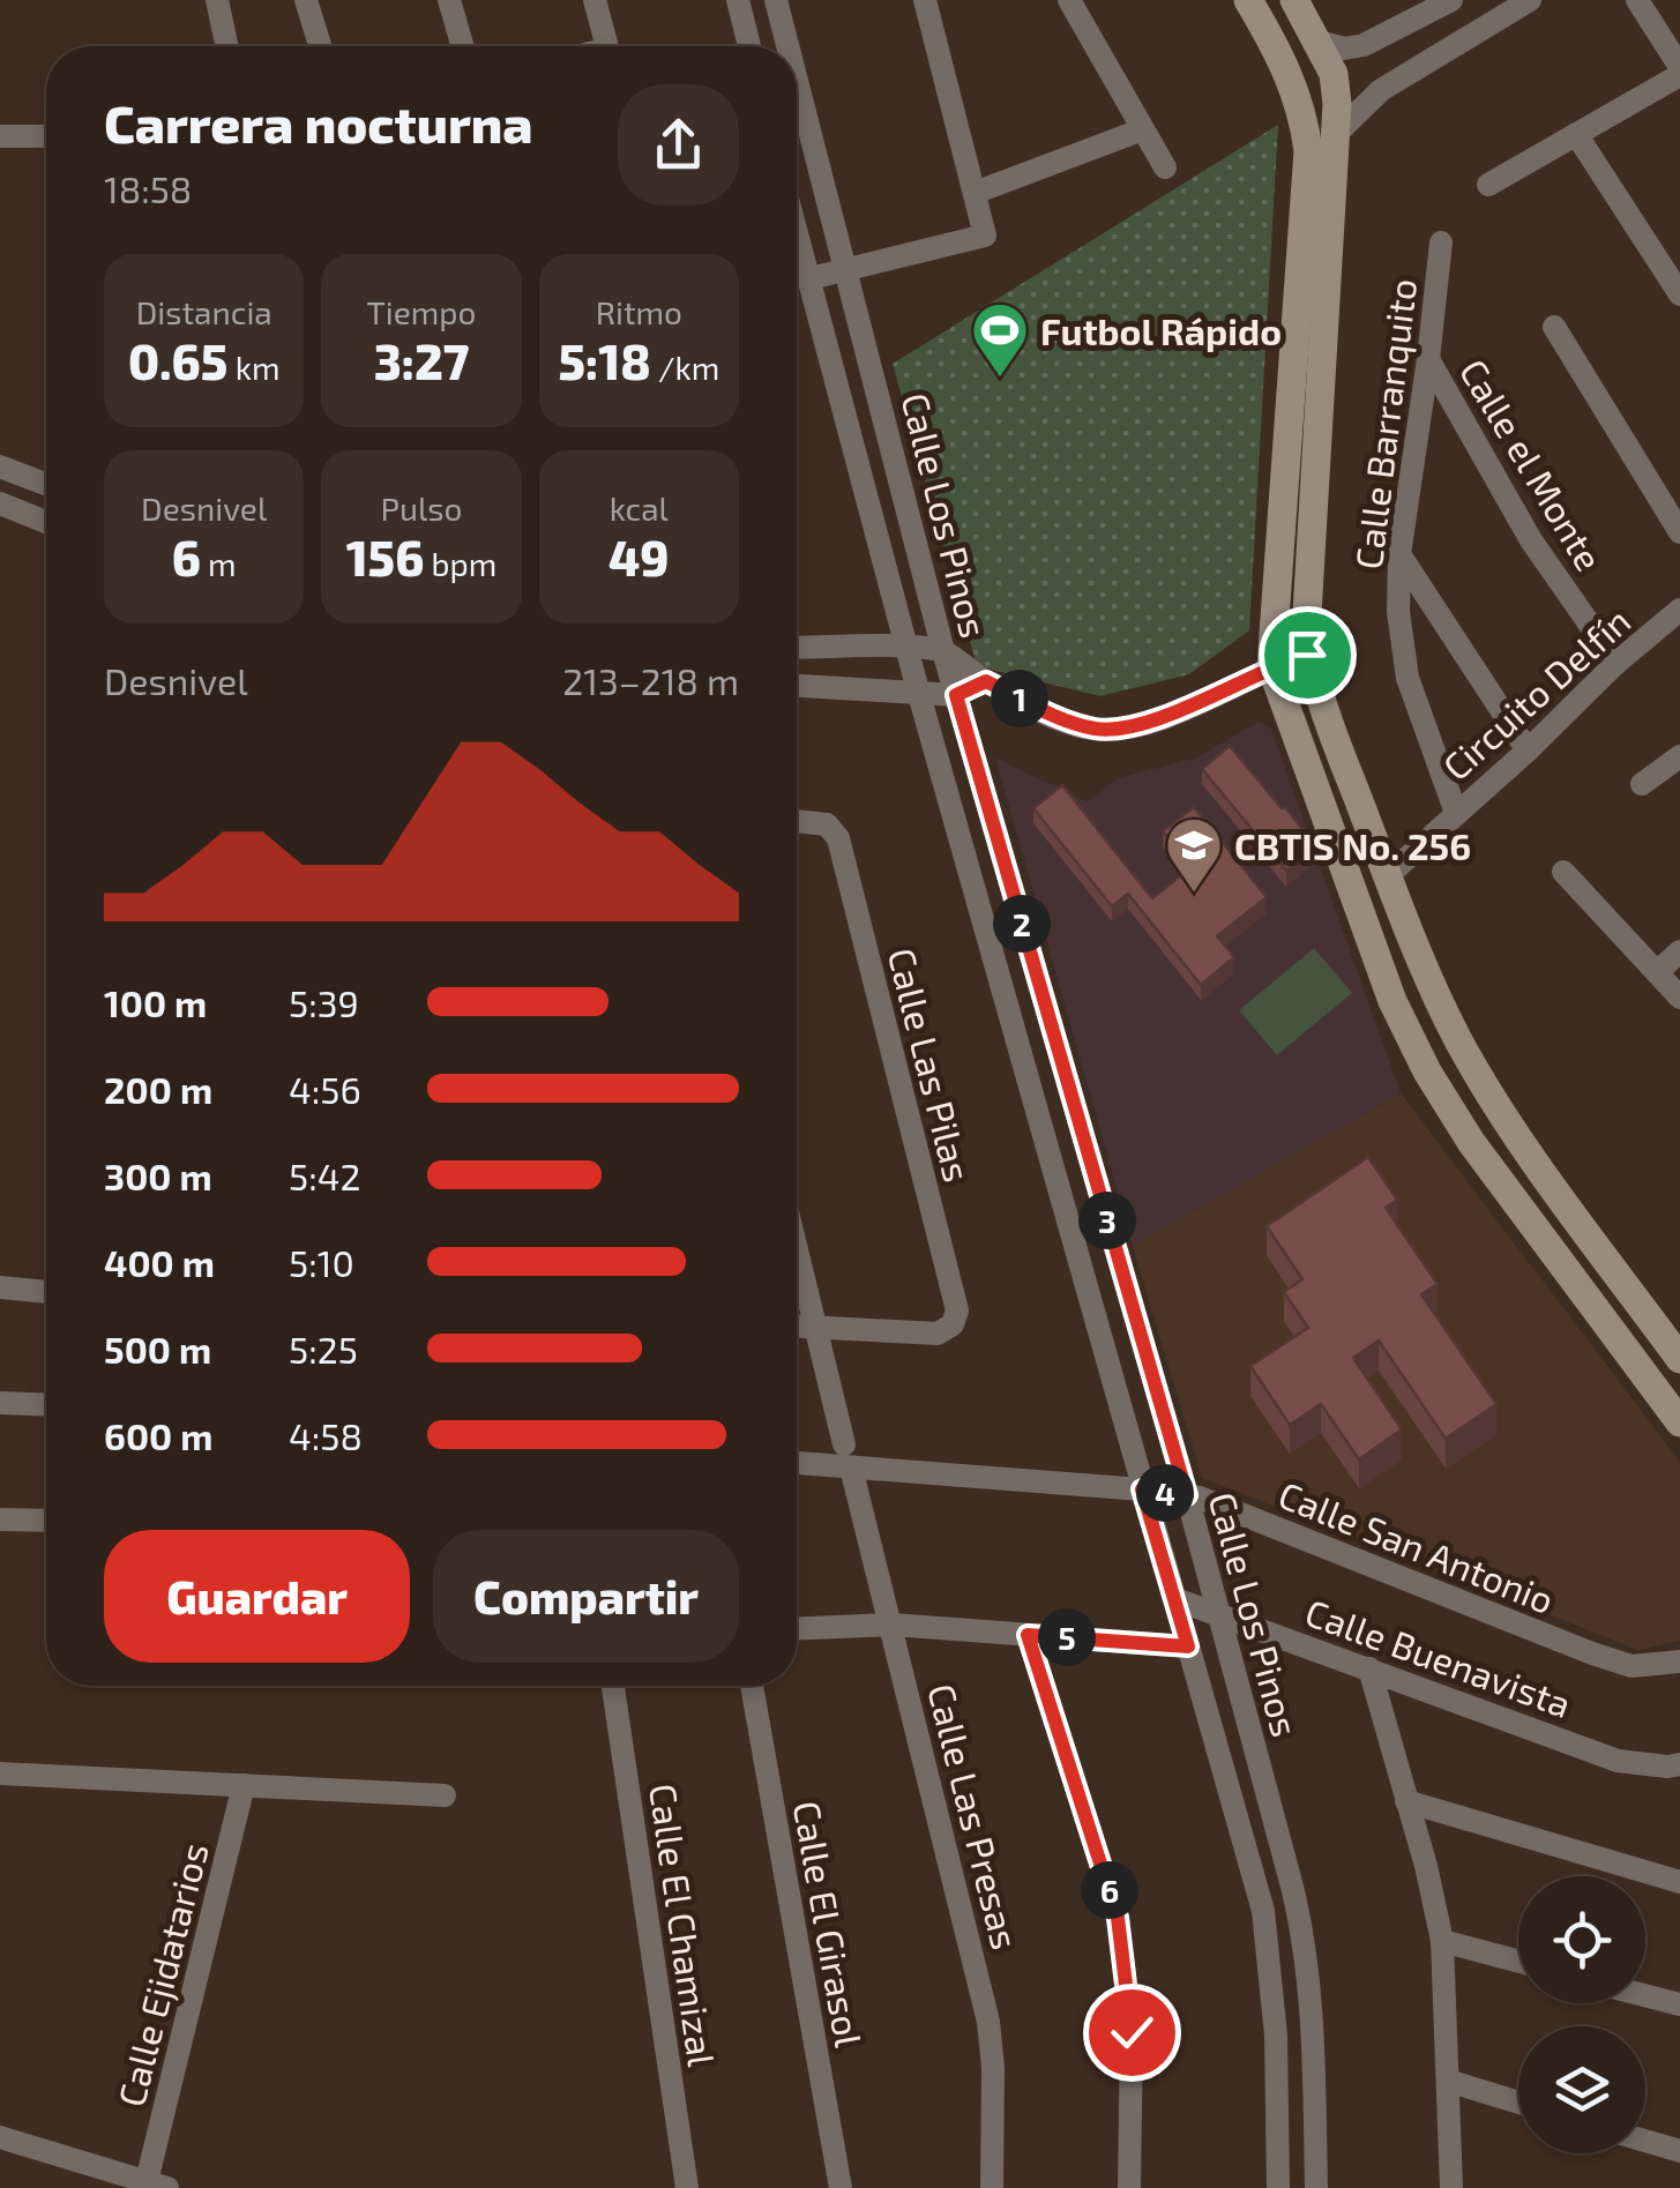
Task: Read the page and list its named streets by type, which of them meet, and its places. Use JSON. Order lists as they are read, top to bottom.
{
  "streets": {
    "street": [
      "Calle Barranquito",
      "Calle el Monte",
      "Calle Los Pinos",
      "Circuito Delfín",
      "Calle Las Pilas",
      "Calle San Antonio",
      "Calle Buenavista",
      "Calle Las Presas",
      "Calle El Girasol",
      "Calle El Chamizal",
      "Calle Ejidatarios"
    ]
  },
  "crossings": [
    ["Calle Barranquito", "Calle el Monte"],
    ["Calle Barranquito", "Circuito Delfín"],
    ["Calle el Monte", "Circuito Delfín"],
    ["Calle Los Pinos", "Calle San Antonio"],
    ["Calle Los Pinos", "Calle Buenavista"],
    ["Calle Las Pilas", "Calle Las Presas"],
    ["Calle San Antonio", "Calle Las Presas"]
  ],
  "places": {
    "sports": ["Futbol Rápido"],
    "school or university": ["CBTIS No. 256"]
  },
  "page": {
    "heading": ["Carrera nocturna", "18:58"],
    "stats": [
      ["Distancia", "0.65 km"],
      ["Tiempo", "3:27"],
      ["Ritmo", "5:18 /km"],
      ["Desnivel", "6 m"],
      ["Pulso", "156 bpm"],
      ["kcal", "49"]
    ],
    "chart": ["Desnivel", "213–218 m"],
    "pins": [
      "1",
      "2",
      "3",
      "4",
      "5",
      "6"
    ],
    "list": [
      {
        "name": "100 m",
        "note": "5:39"
      },
      {
        "name": "200 m",
        "note": "4:56"
      },
      {
        "name": "300 m",
        "note": "5:42"
      },
      {
        "name": "400 m",
        "note": "5:10"
      },
      {
        "name": "500 m",
        "note": "5:25"
      },
      {
        "name": "600 m",
        "note": "4:58"
      }
    ],
    "buttons": ["Guardar", "Compartir"]
  }
}
